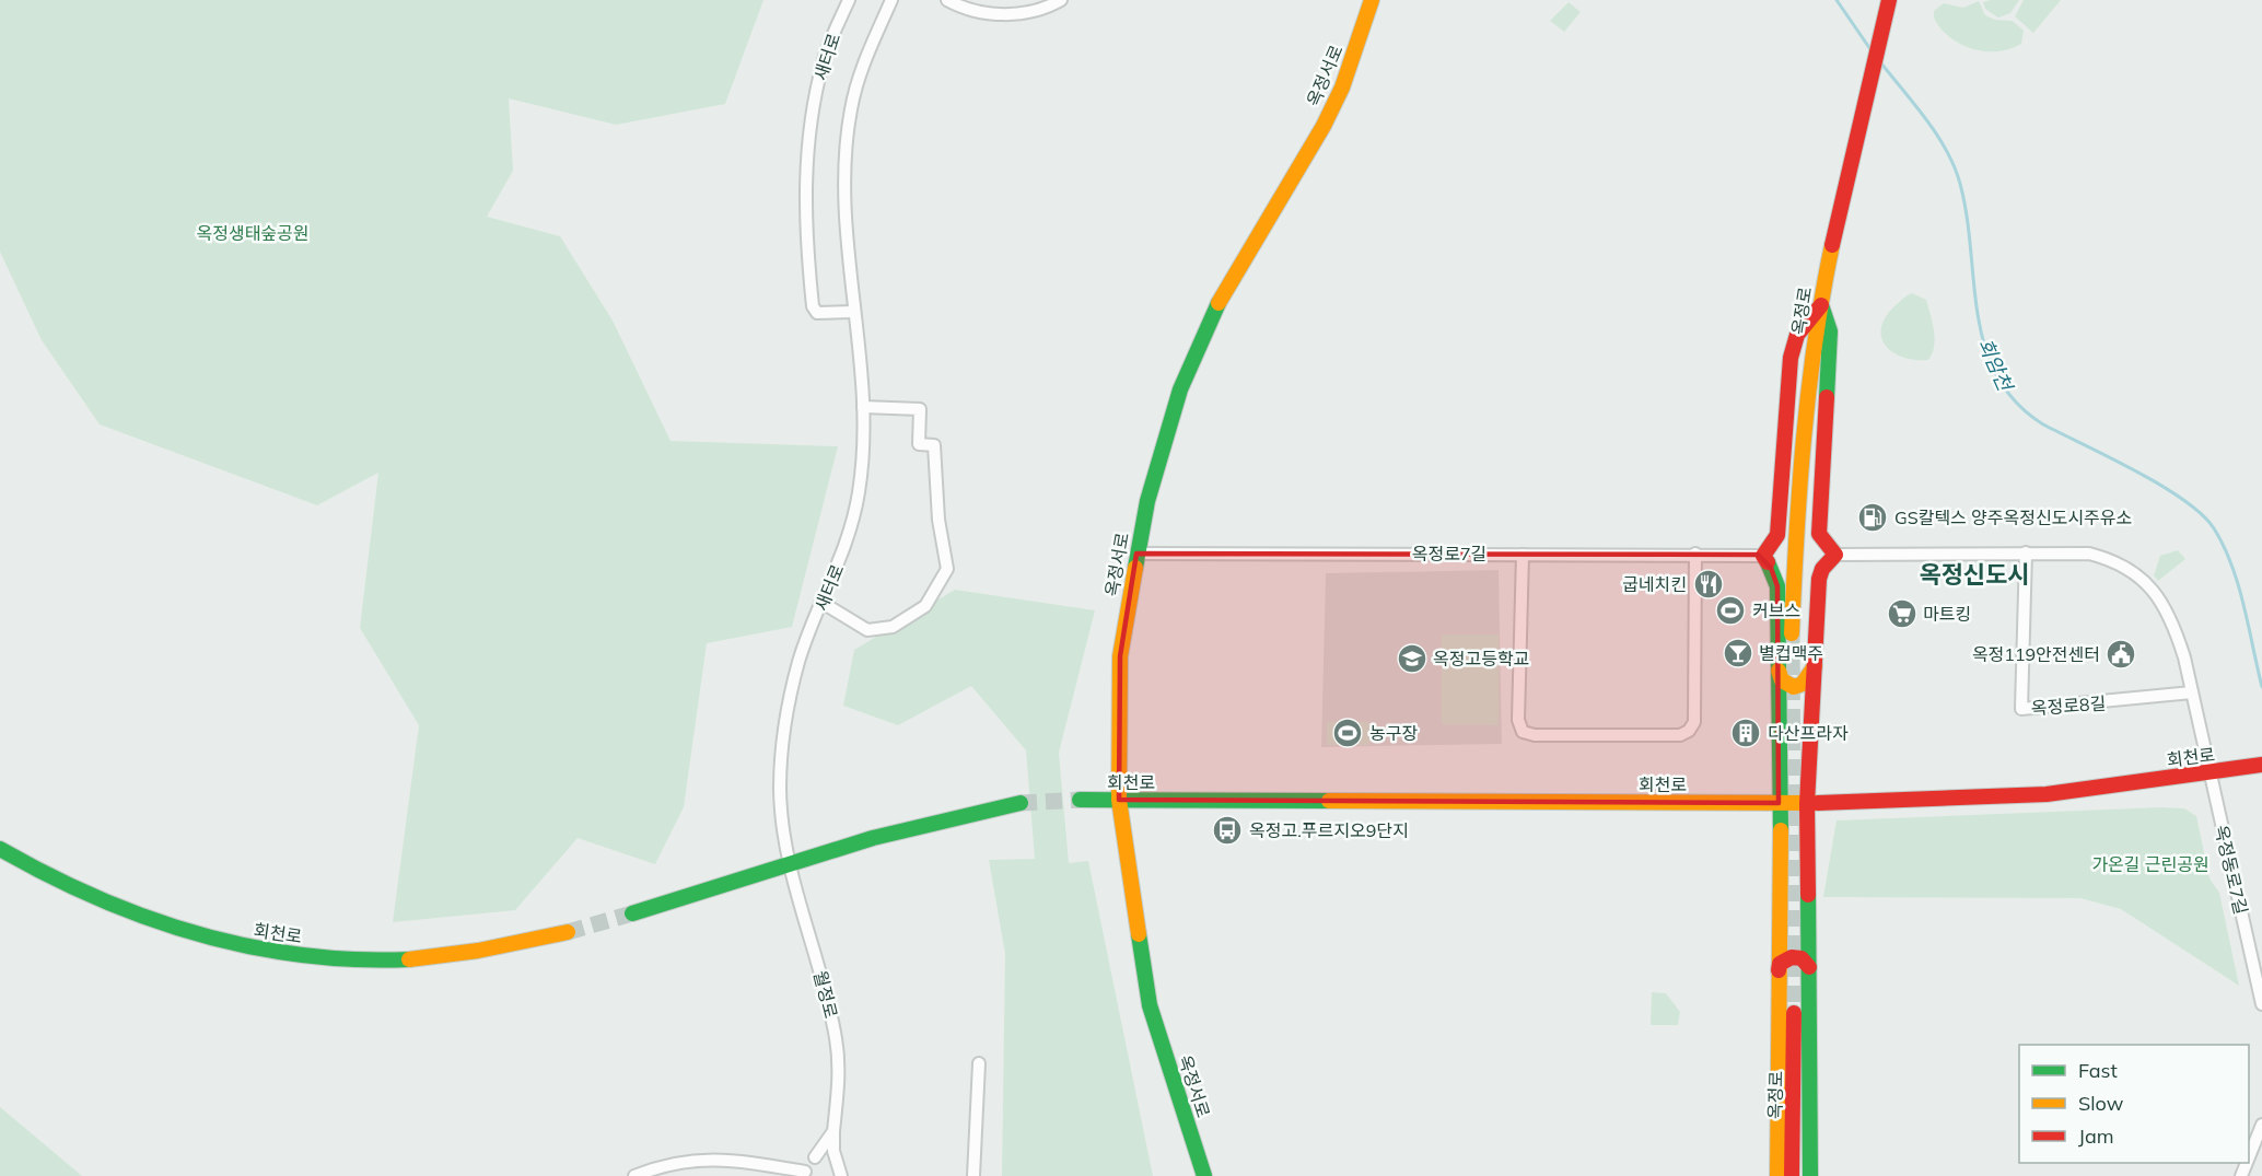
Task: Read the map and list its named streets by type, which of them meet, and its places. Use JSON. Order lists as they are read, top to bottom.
{
  "streets": {
    "main road": ["옥정서로", "옥정로", "회천로"],
    "street": [
      "새터로",
      "옥정로7길",
      "옥정로8길",
      "옥정동로7길",
      "월정로"
    ]
  },
  "crossings": [
    ["새터로", "월정로"],
    ["옥정서로", "옥정로7길"],
    ["옥정서로", "회천로"],
    ["회천로", "옥정동로7길"]
  ],
  "districts": ["옥정신도시"],
  "water": ["회암천"],
  "parks": ["옥정생태숲공원", "가온길 근린공원"],
  "places": {
    "fuel station": ["GS칼텍스 양주옥정신도시주유소"],
    "restaurant": ["굽네치킨"],
    "sports": ["커브스", "농구장"],
    "supermarket": ["마트킹"],
    "bar": ["별컵맥주"],
    "public building": ["옥정119안전센터"],
    "school or university": ["옥정고등학교"],
    "building": ["다산프라자"],
    "bus stop": ["옥정고.푸르지오9단지"]
  },
  "legend": ["Fast", "Slow", "Jam"]
}
